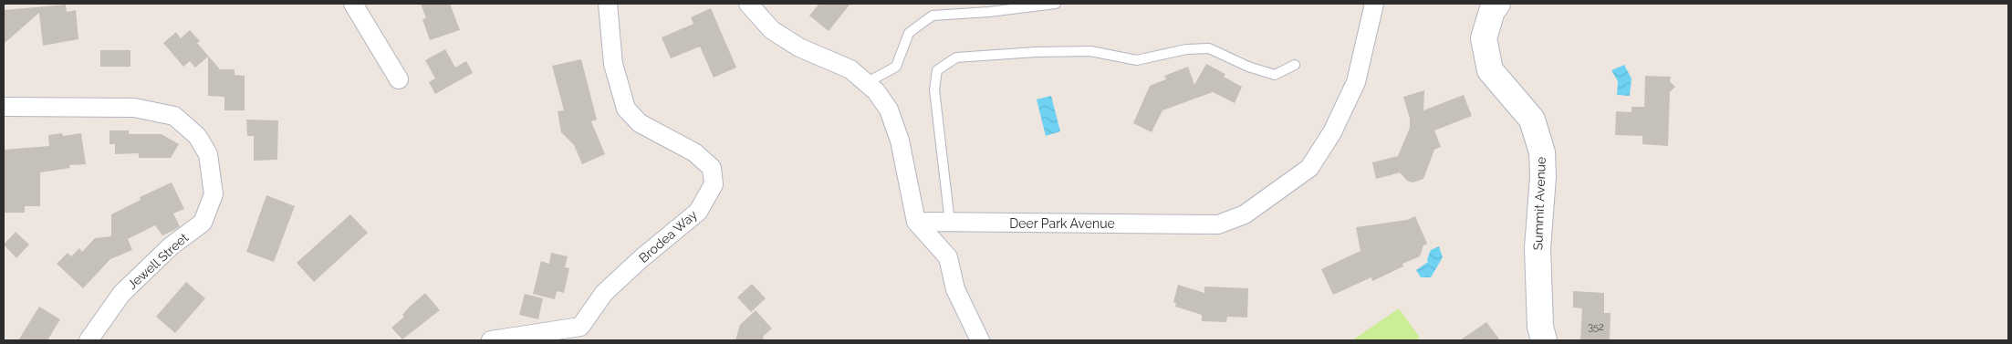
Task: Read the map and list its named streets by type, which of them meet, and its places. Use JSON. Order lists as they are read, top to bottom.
{
  "streets": {
    "street": [
      "Summit Avenue",
      "Deer Park Avenue",
      "Brodea Way",
      "Jewell Street"
    ]
  },
  "house_numbers": ["352"]
}
